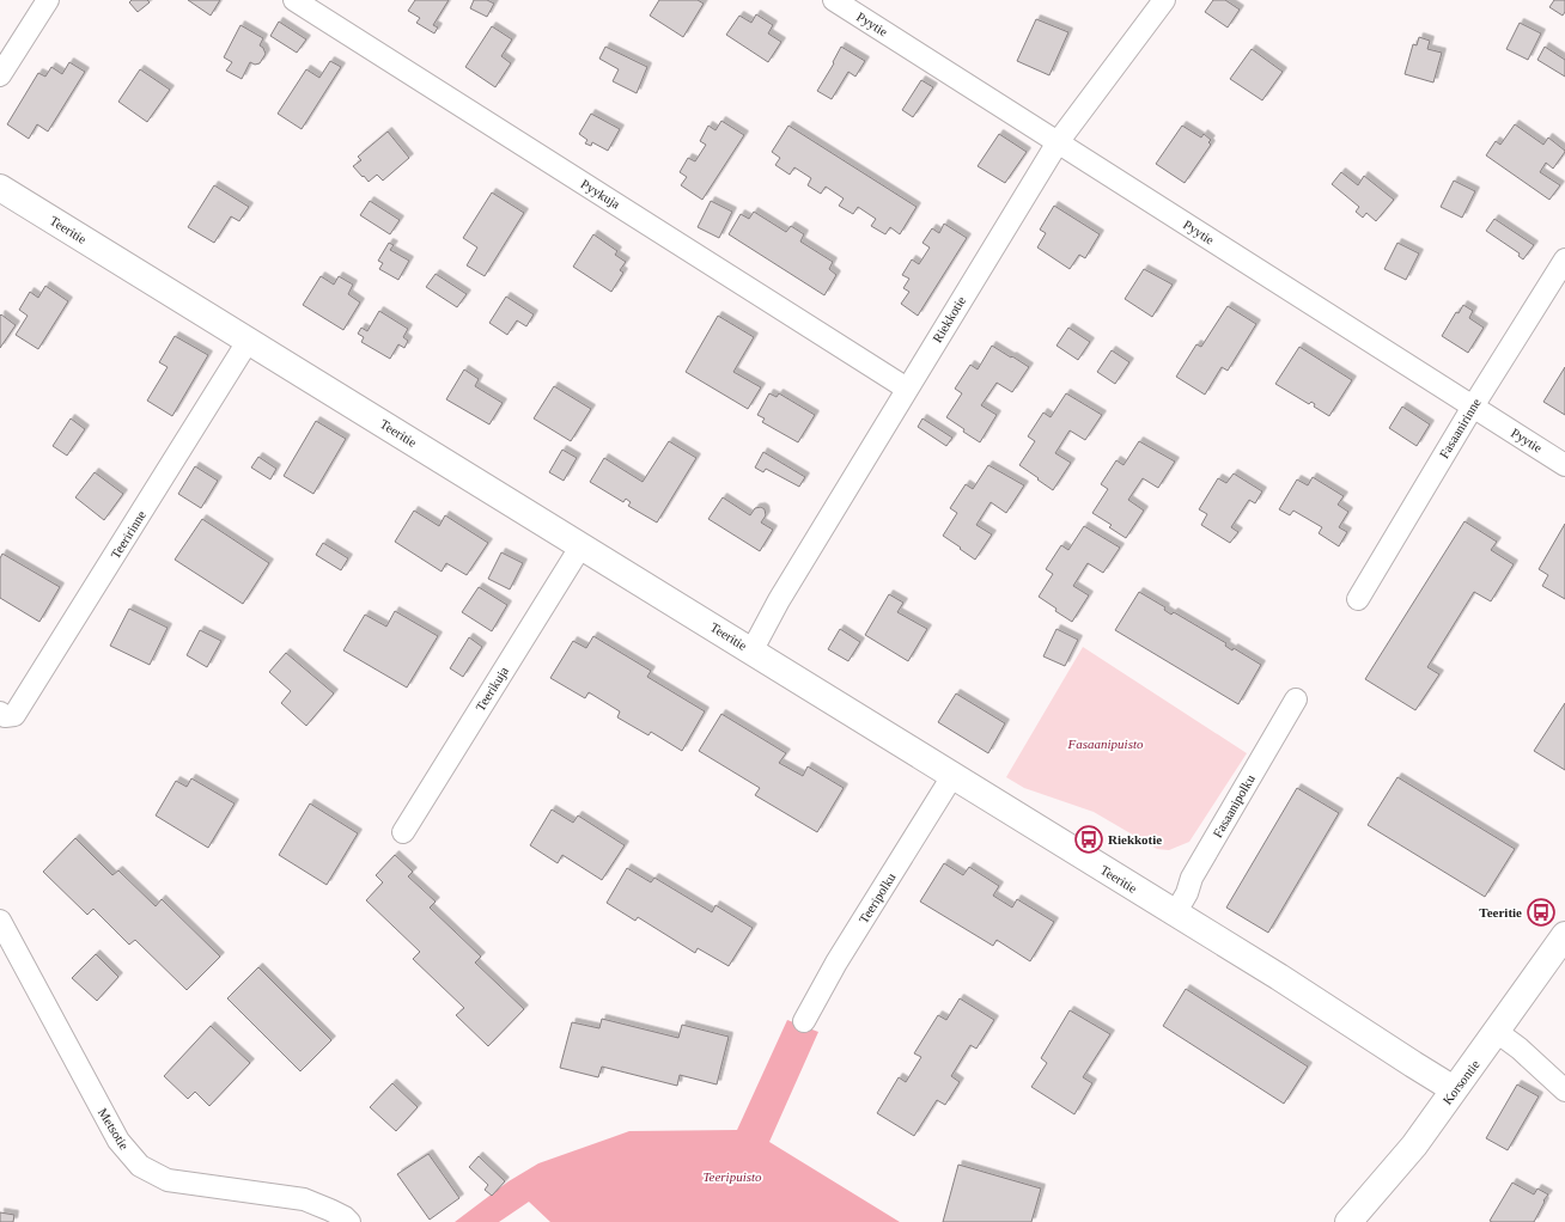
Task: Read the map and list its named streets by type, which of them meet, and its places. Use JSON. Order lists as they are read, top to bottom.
{
  "streets": {
    "street": [
      "Pyytie",
      "Pyykuja",
      "Teeritie",
      "Riekkotie",
      "Fasaanirinne",
      "Teeririnne",
      "Teerikuja",
      "Fasaanipolku",
      "Teeripolku",
      "Korsontie",
      "Metsotie"
    ]
  },
  "crossings": [
    ["Pyytie", "Riekkotie"],
    ["Pyytie", "Fasaanirinne"],
    ["Pyykuja", "Riekkotie"],
    ["Teeritie", "Riekkotie"],
    ["Teeritie", "Teeririnne"],
    ["Teeritie", "Teerikuja"],
    ["Teeritie", "Fasaanipolku"],
    ["Teeritie", "Teeripolku"],
    ["Teeritie", "Korsontie"]
  ],
  "parks": ["Fasaanipuisto", "Teeripuisto"],
  "places": {
    "bus stop": ["Riekkotie", "Teeritie"]
  }
}
